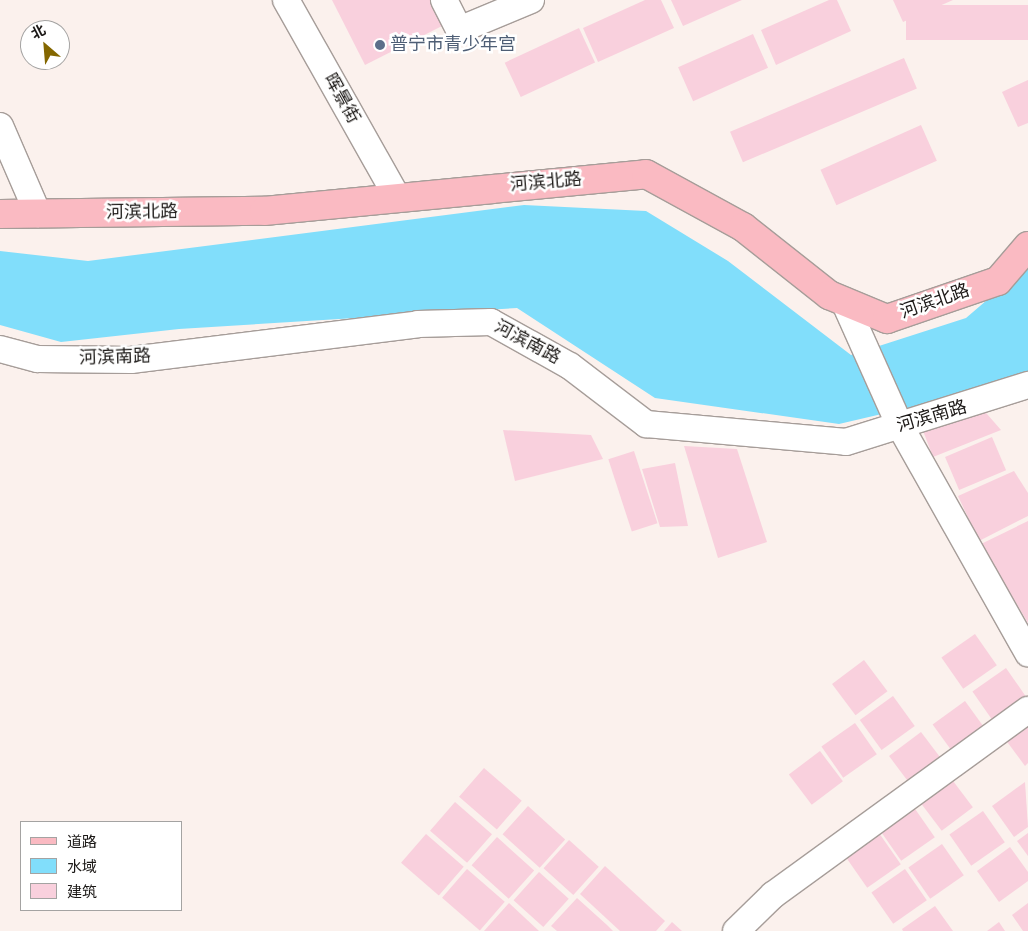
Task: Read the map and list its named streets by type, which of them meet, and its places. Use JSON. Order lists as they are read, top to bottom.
{
  "streets": {
    "main road": ["河滨北路"],
    "street": ["晖景街", "河滨南路"]
  },
  "crossings": [
    ["晖景街", "河滨北路"]
  ],
  "places": ["普宁市青少年宫"],
  "legend": ["道路", "水域", "建筑"],
  "north": "top left"
}
